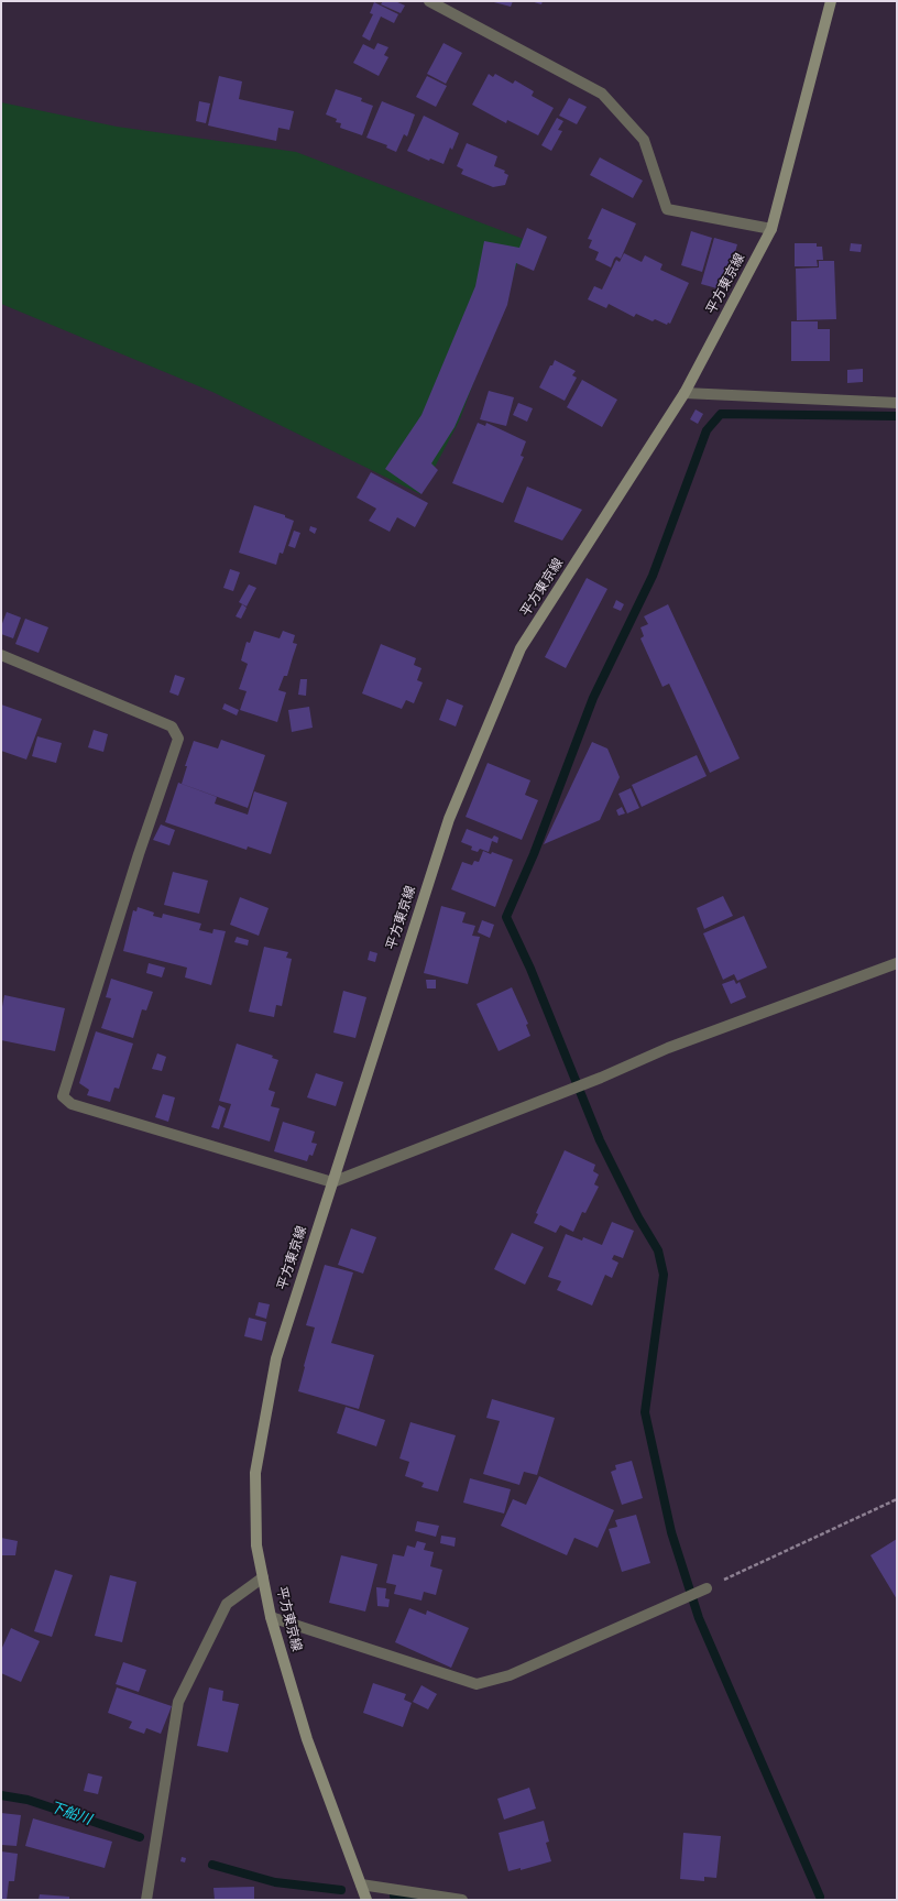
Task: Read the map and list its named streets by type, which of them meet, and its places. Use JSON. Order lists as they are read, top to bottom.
{
  "streets": {
    "main road": ["平方東京線"]
  },
  "water": ["下船川"]
}
